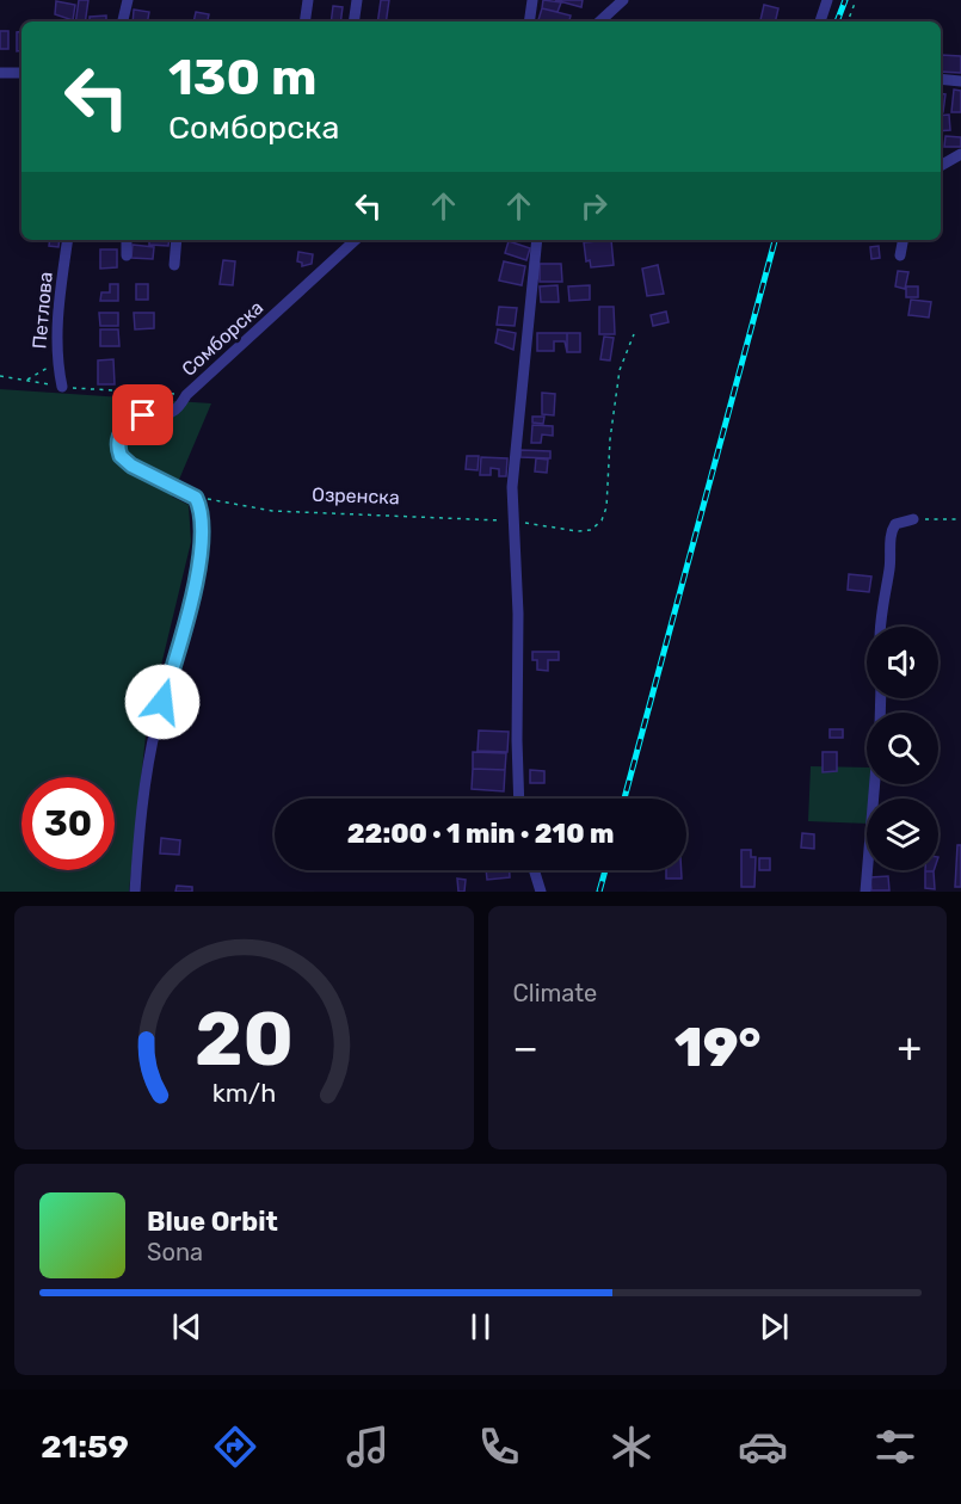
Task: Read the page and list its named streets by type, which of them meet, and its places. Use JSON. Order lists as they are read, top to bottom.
{
  "streets": {
    "street": ["Петлова", "Сомборска"],
    "path": ["Озренска"]
  },
  "crossings": [
    ["Сомборска", "Озренска"]
  ],
  "page": {
    "turn": ["130 m", "Сомборска"],
    "limit": "30",
    "trip": "22:00 · 1 min · 210 m",
    "tile": "Climate",
    "heat": ["−", "19°", "+"],
    "song": ["Blue Orbit", "Sona"],
    "tabs": "21:59",
    "gauge": ["20", "km/h"]
  }
}
